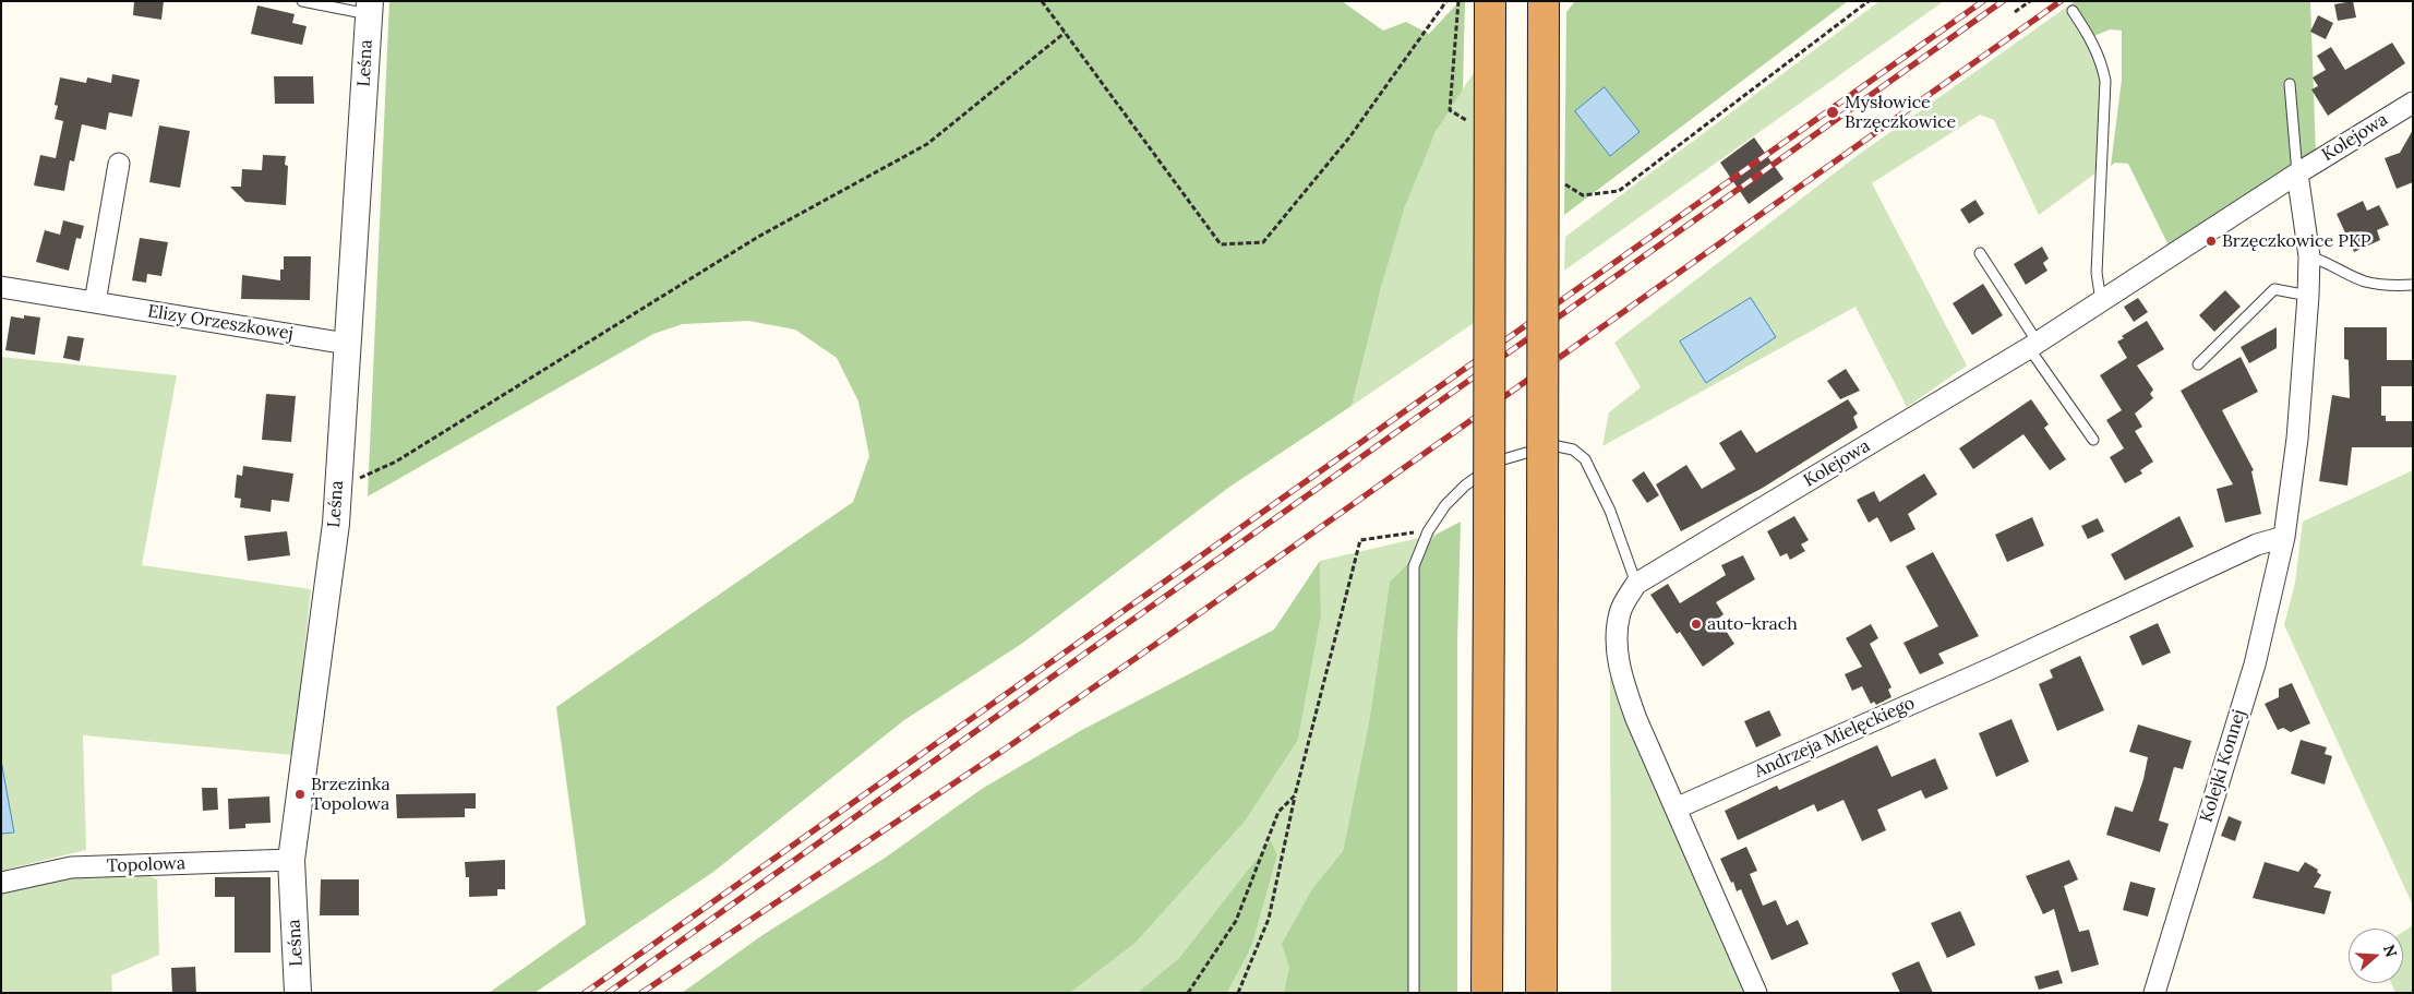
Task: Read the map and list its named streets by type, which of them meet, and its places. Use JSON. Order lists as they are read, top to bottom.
{
  "streets": {
    "street": [
      "Leśna",
      "Kolejowa",
      "Elizy Orzeszkowej",
      "Andrzeja Mielęckiego",
      "Kolejki Konnej",
      "Topolowa"
    ]
  },
  "crossings": [
    ["Leśna", "Elizy Orzeszkowej"],
    ["Leśna", "Topolowa"],
    ["Kolejowa", "Kolejki Konnej"],
    ["Andrzeja Mielęckiego", "Kolejki Konnej"]
  ],
  "places": [
    "Mysłowice Brzęczkowice",
    "Brzęczkowice PKP",
    "auto-krach",
    "Brzezinka Topolowa"
  ],
  "north": "right"
}
